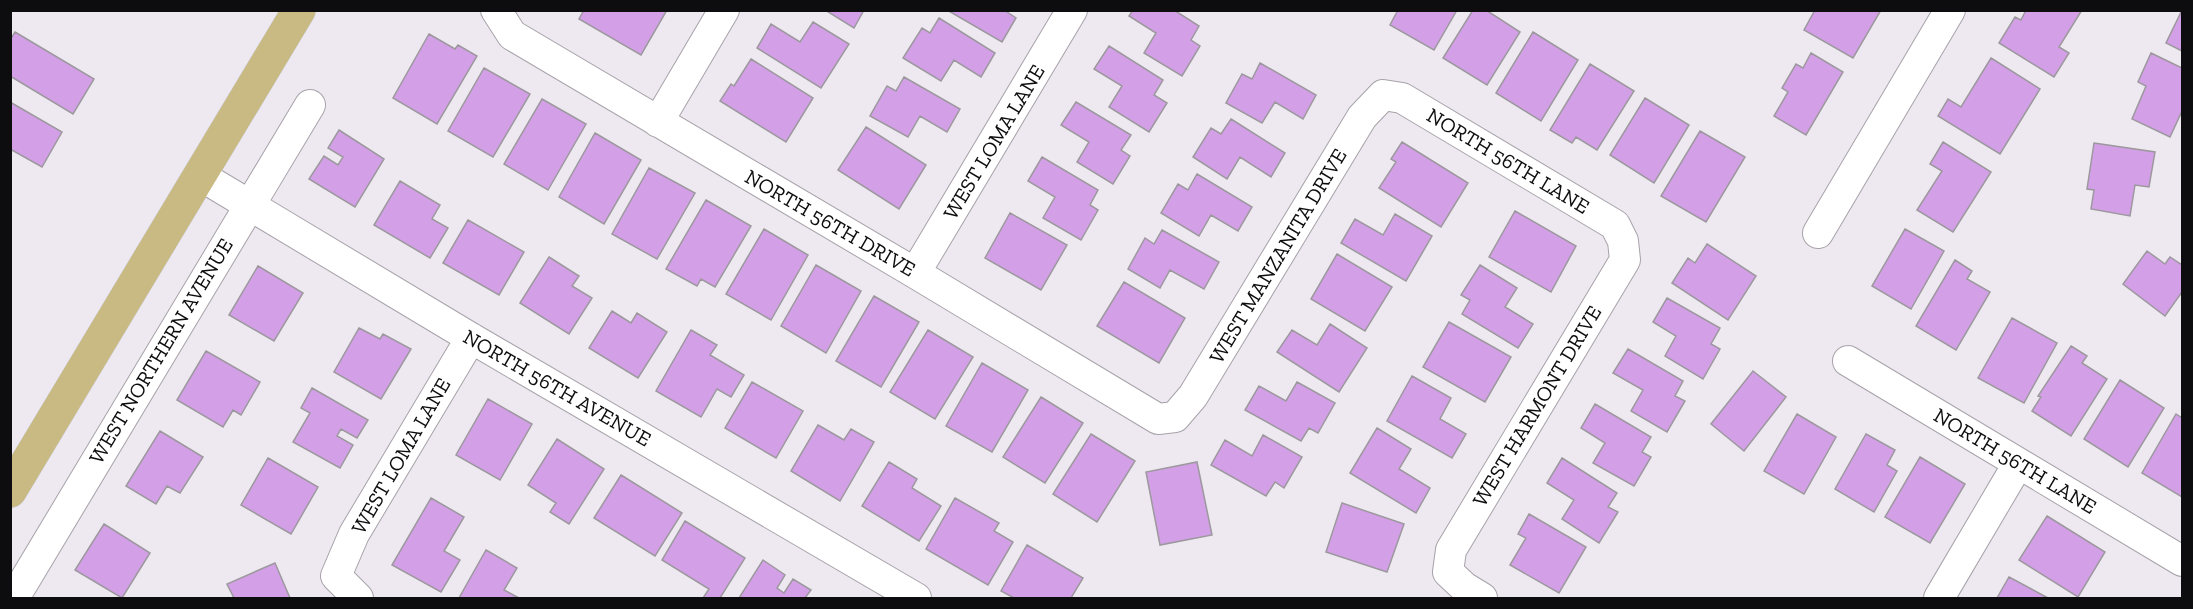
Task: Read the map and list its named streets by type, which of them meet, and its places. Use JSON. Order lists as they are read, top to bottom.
{
  "streets": {
    "street": [
      "WEST LOMA LANE",
      "NORTH 56TH LANE",
      "NORTH 56TH DRIVE",
      "WEST MANZANITA DRIVE",
      "WEST NORTHERN AVENUE",
      "NORTH 56TH AVENUE",
      "WEST HARMONT DRIVE"
    ]
  },
  "crossings": [
    ["WEST LOMA LANE", "NORTH 56TH DRIVE"],
    ["WEST LOMA LANE", "NORTH 56TH AVENUE"],
    ["NORTH 56TH LANE", "WEST MANZANITA DRIVE"],
    ["NORTH 56TH LANE", "WEST HARMONT DRIVE"],
    ["NORTH 56TH DRIVE", "WEST MANZANITA DRIVE"],
    ["WEST NORTHERN AVENUE", "NORTH 56TH AVENUE"]
  ]
}
